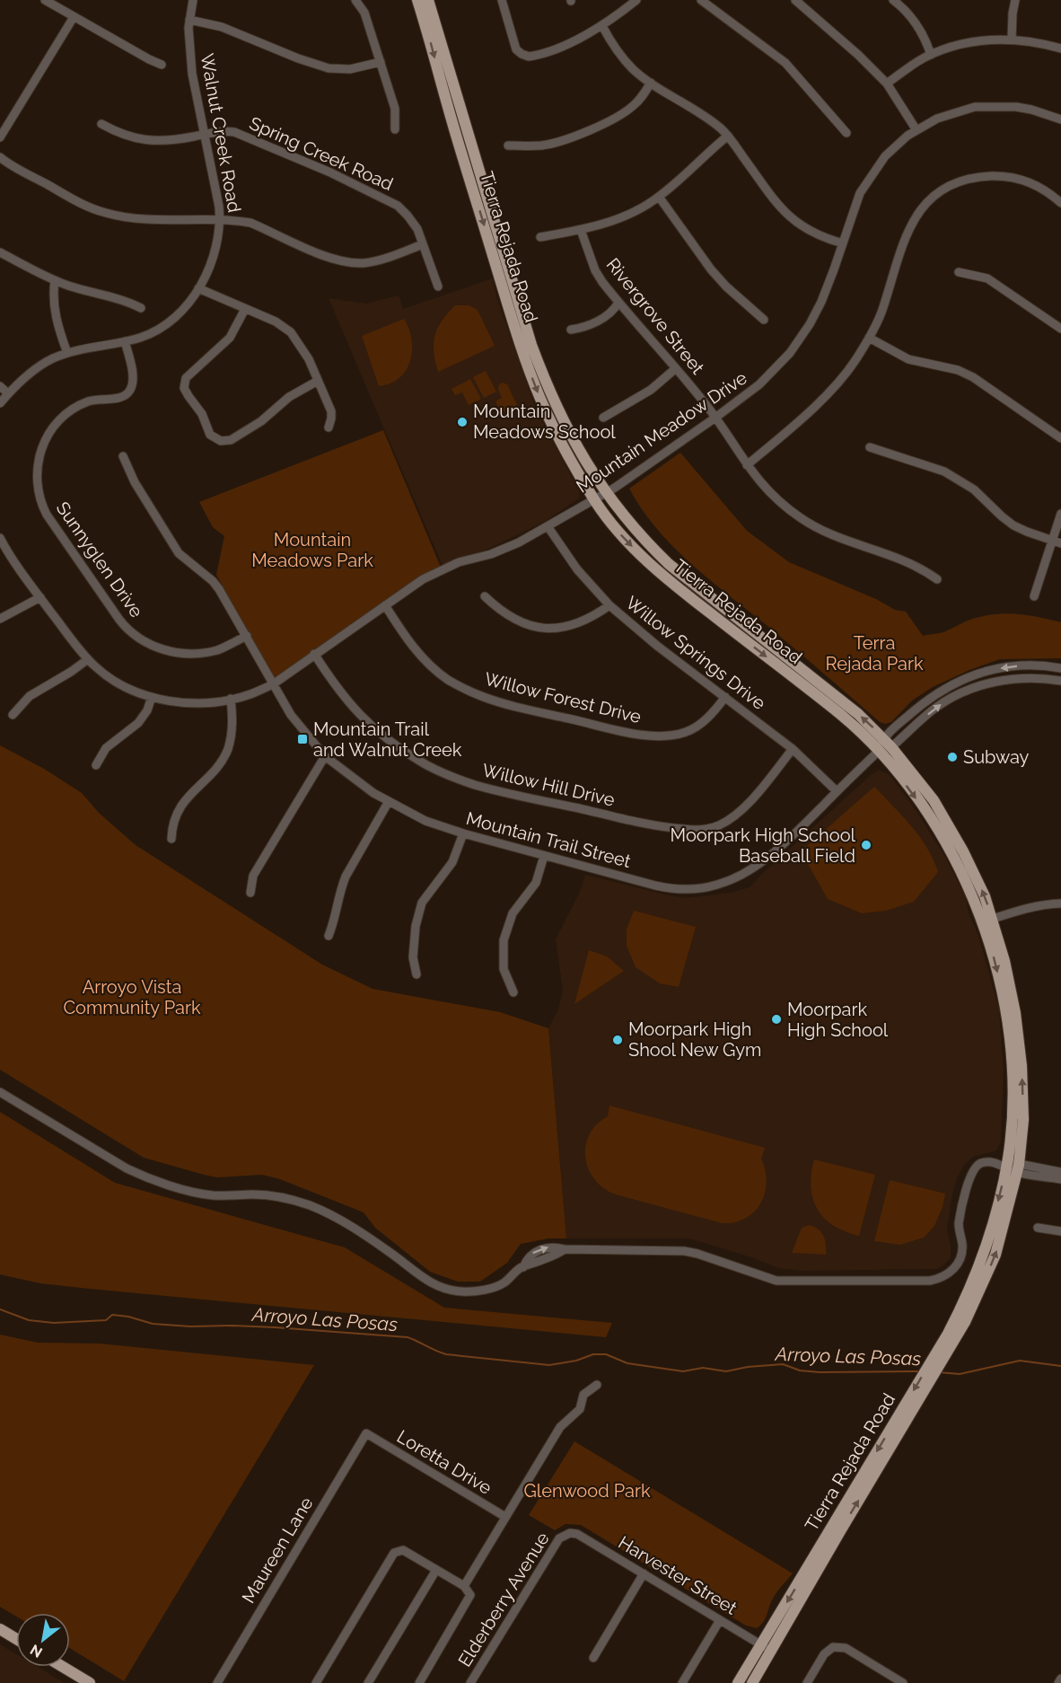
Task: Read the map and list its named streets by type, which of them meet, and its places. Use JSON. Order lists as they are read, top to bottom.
{
  "streets": {
    "main road": ["Tierra Rejada Road"],
    "street": [
      "Walnut Creek Road",
      "Spring Creek Road",
      "Rivergrove Street",
      "Mountain Meadow Drive",
      "Sunnyglen Drive",
      "Willow Springs Drive",
      "Willow Forest Drive",
      "Willow Hill Drive",
      "Mountain Trail Street",
      "Loretta Drive",
      "Maureen Lane",
      "Harvester Street",
      "Elderberry Avenue"
    ]
  },
  "crossings": [
    ["Walnut Creek Road", "Spring Creek Road"],
    ["Walnut Creek Road", "Sunnyglen Drive"],
    ["Tierra Rejada Road", "Mountain Meadow Drive"],
    ["Tierra Rejada Road", "Mountain Trail Street"],
    ["Tierra Rejada Road", "Harvester Street"],
    ["Rivergrove Street", "Mountain Meadow Drive"],
    ["Mountain Meadow Drive", "Willow Springs Drive"],
    ["Mountain Meadow Drive", "Willow Forest Drive"],
    ["Mountain Meadow Drive", "Willow Hill Drive"],
    ["Mountain Meadow Drive", "Mountain Trail Street"],
    ["Sunnyglen Drive", "Mountain Trail Street"],
    ["Willow Springs Drive", "Willow Forest Drive"],
    ["Willow Springs Drive", "Willow Hill Drive"],
    ["Willow Springs Drive", "Mountain Trail Street"],
    ["Loretta Drive", "Maureen Lane"],
    ["Harvester Street", "Elderberry Avenue"]
  ],
  "water": ["Arroyo Las Posas"],
  "parks": [
    "Mountain Meadows Park",
    "Terra Rejada Park",
    "Arroyo Vista Community Park",
    "Glenwood Park"
  ],
  "places": {
    "other": [
      "Mountain Meadows School",
      "Subway",
      "Moorpark High School Baseball Field",
      "Moorpark High School",
      "Moorpark High Shool New Gym"
    ],
    "transit": ["Mountain Trail and Walnut Creek"]
  },
  "north": "bottom left"
}
